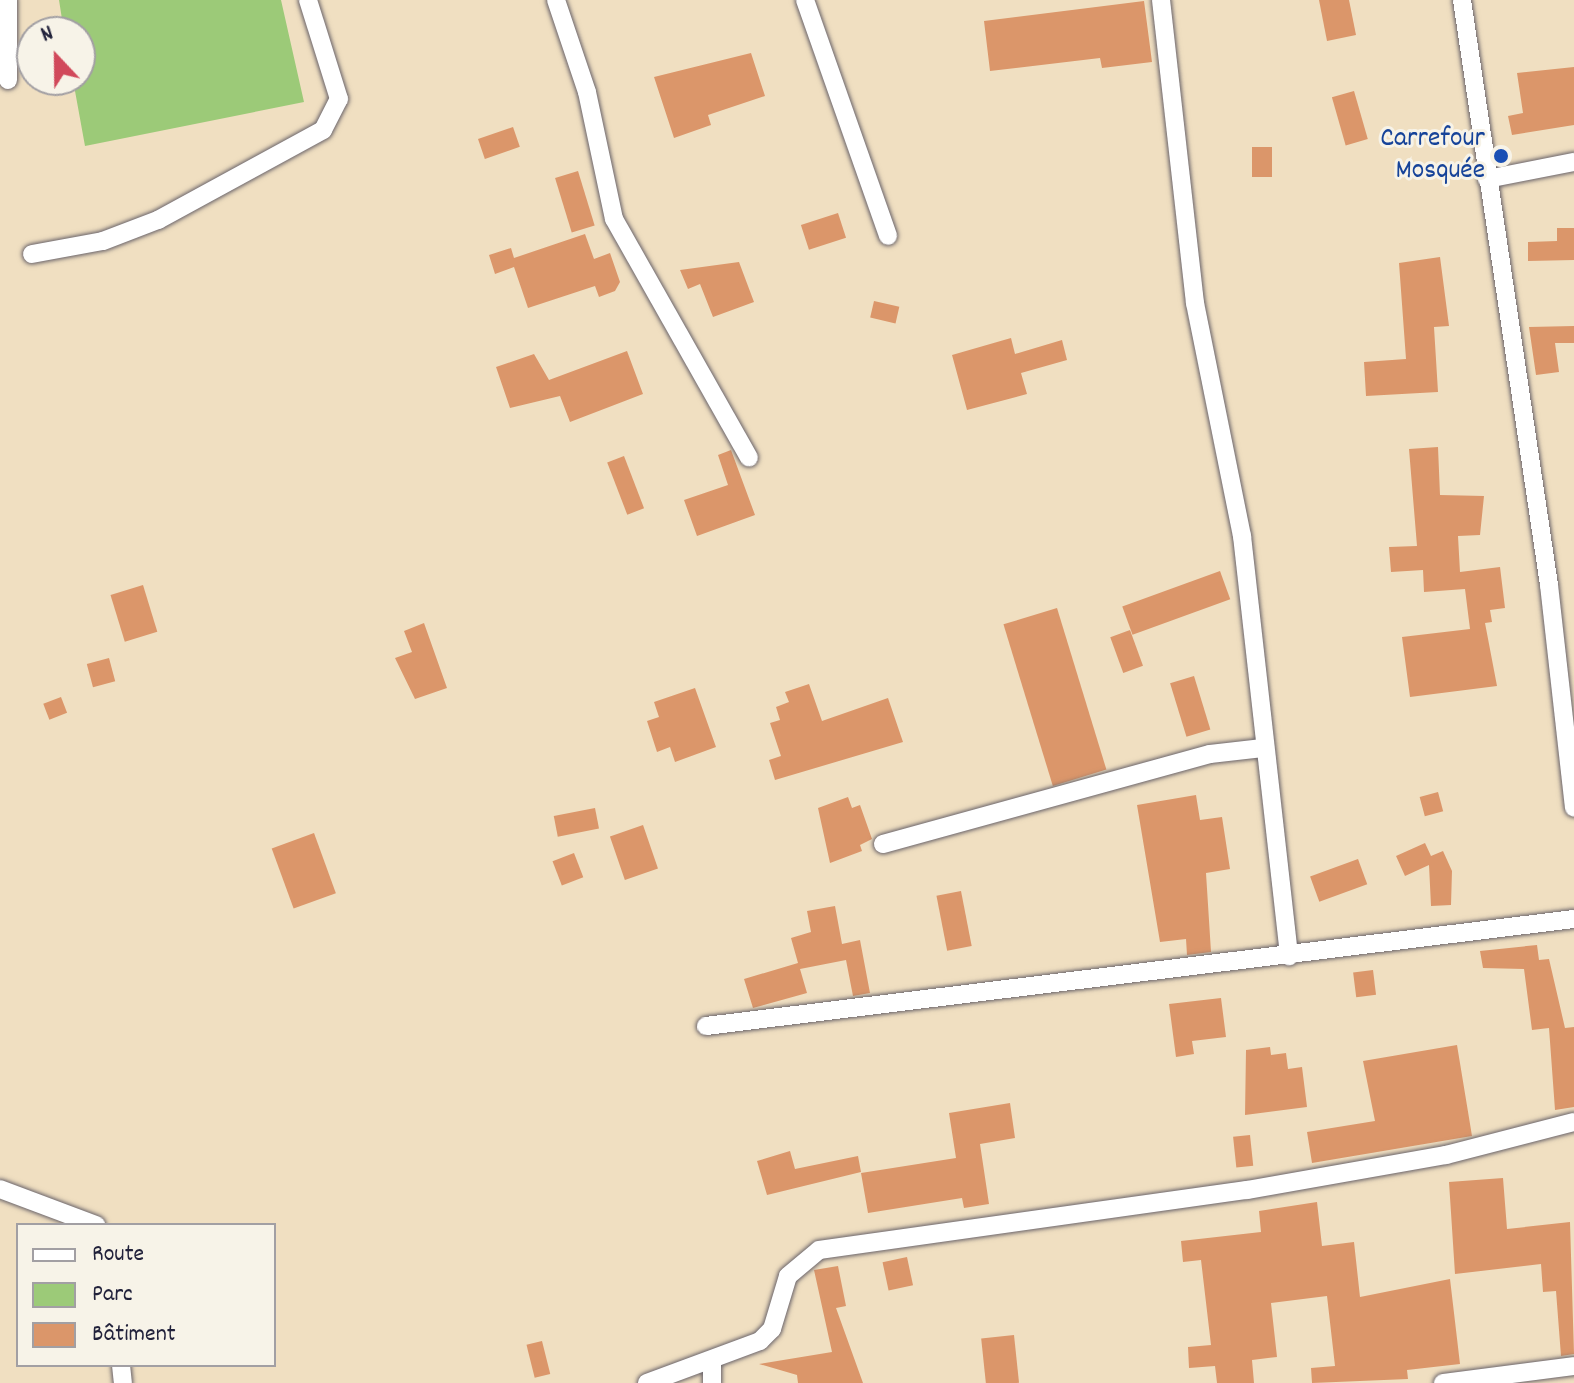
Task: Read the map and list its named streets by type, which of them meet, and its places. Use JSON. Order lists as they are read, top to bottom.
{
  "places": ["Carrefour Mosquée"],
  "legend": ["Route", "Parc", "Bâtiment"],
  "north": "top"
}
